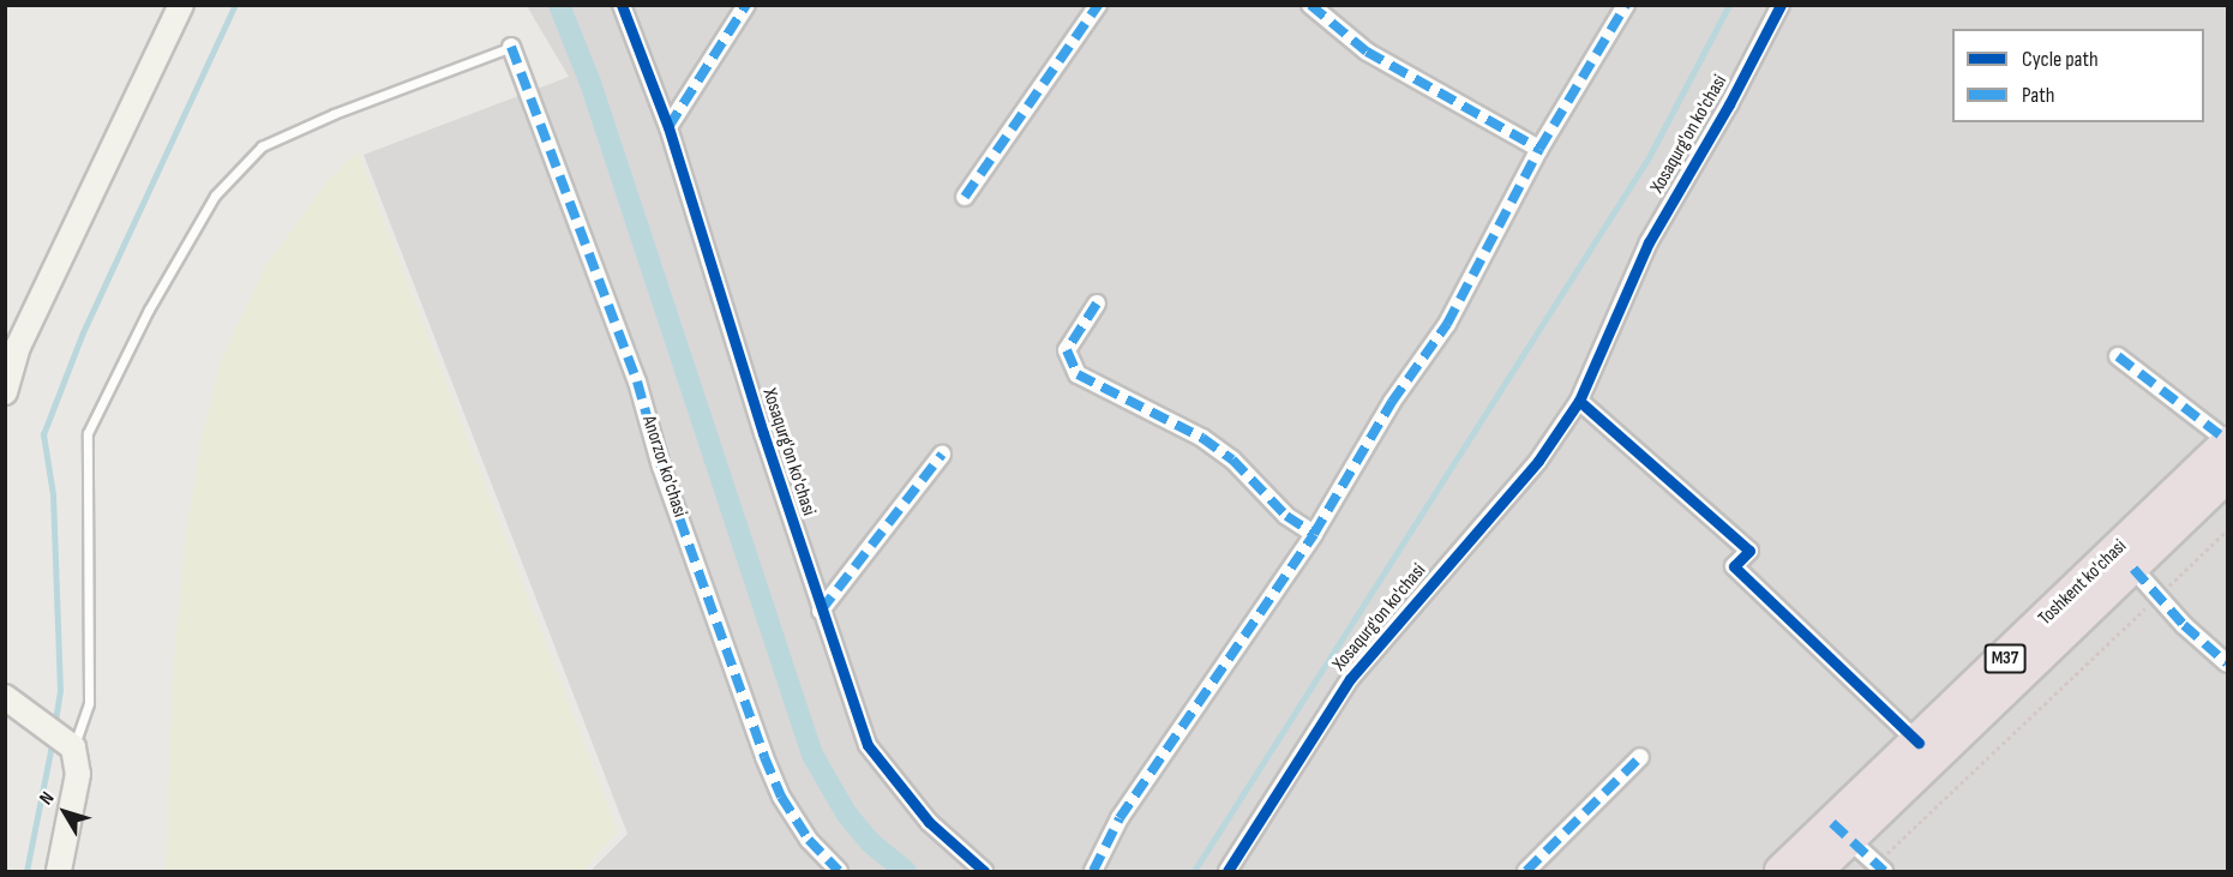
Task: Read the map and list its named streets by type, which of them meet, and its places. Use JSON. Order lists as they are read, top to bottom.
{
  "streets": {
    "highway": ["Toshkent ko'chasi", "M37"],
    "street": ["Xosaqurg'on ko'chasi", "Anorzor ko'chasi"]
  },
  "legend": ["Cycle path", "Path"],
  "north": "top left"
}
